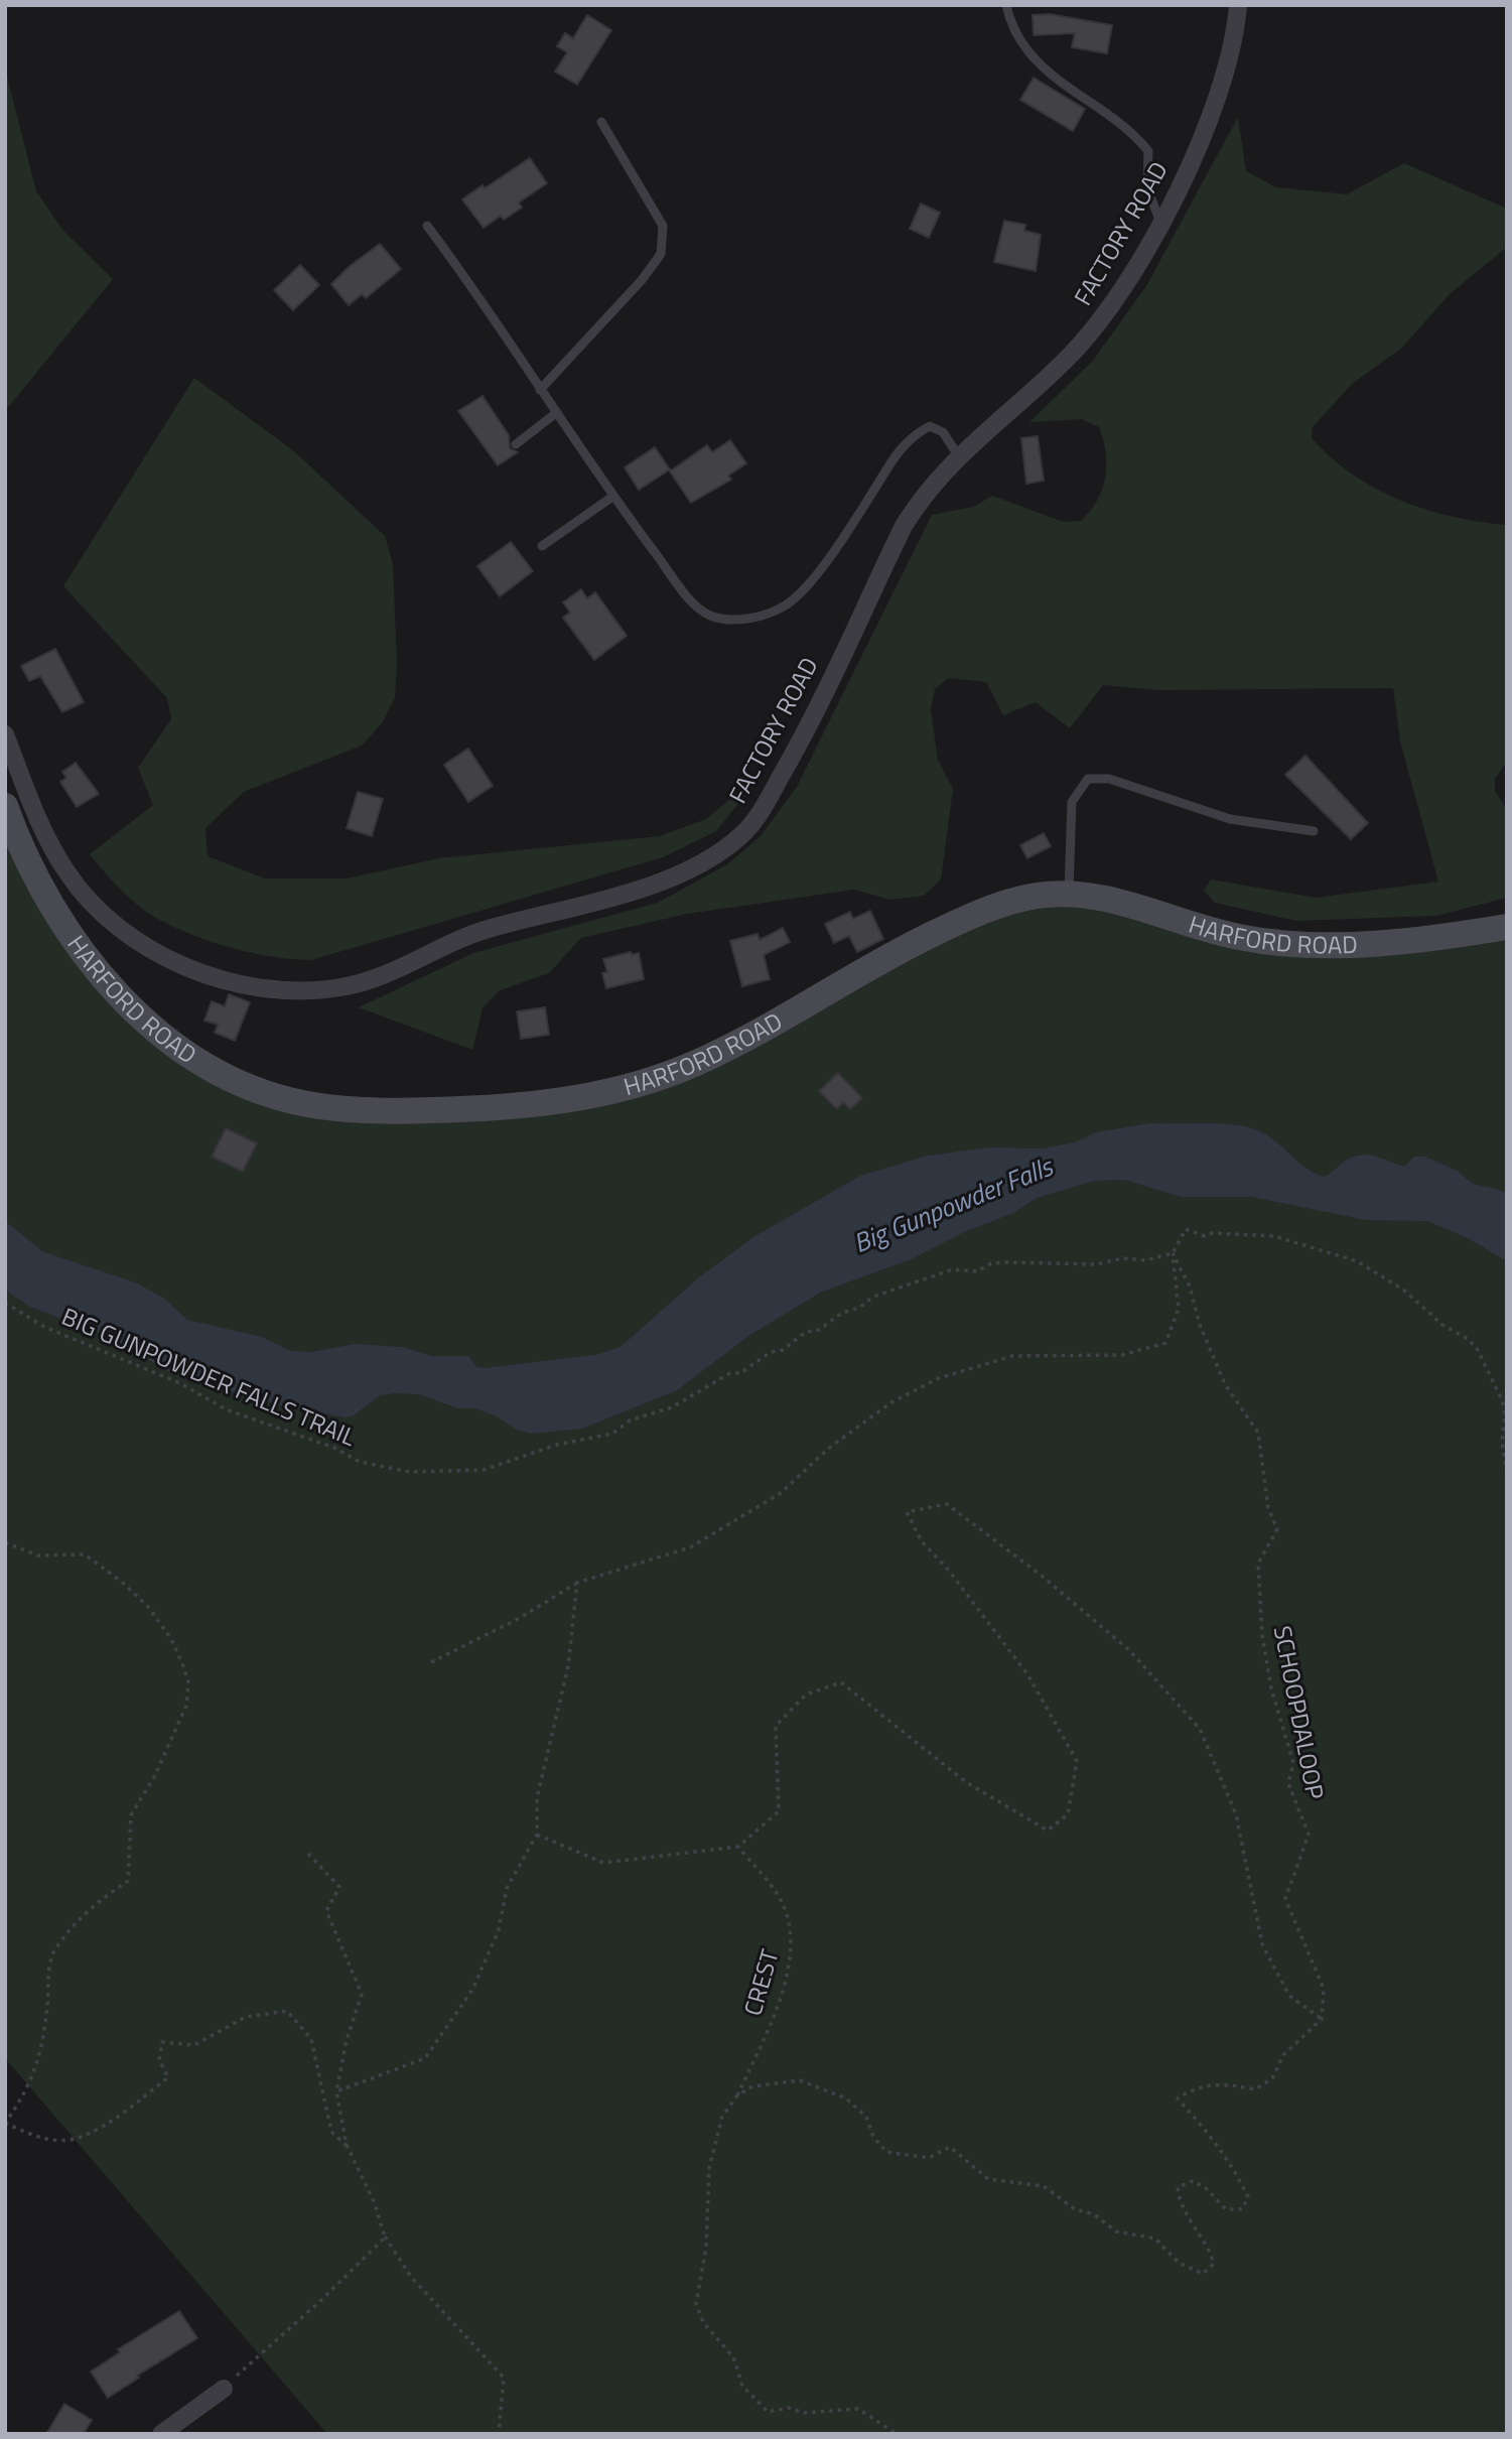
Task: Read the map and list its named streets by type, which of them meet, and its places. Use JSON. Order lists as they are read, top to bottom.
{
  "streets": {
    "main road": ["HARFORD ROAD"],
    "street": ["FACTORY ROAD"],
    "path": ["BIG GUNPOWDER FALLS TRAIL", "SCHOOPDALOOP", "CREST"]
  },
  "crossings": [
    ["BIG GUNPOWDER FALLS TRAIL", "SCHOOPDALOOP"]
  ],
  "water": ["Big Gunpowder Falls"]
}
